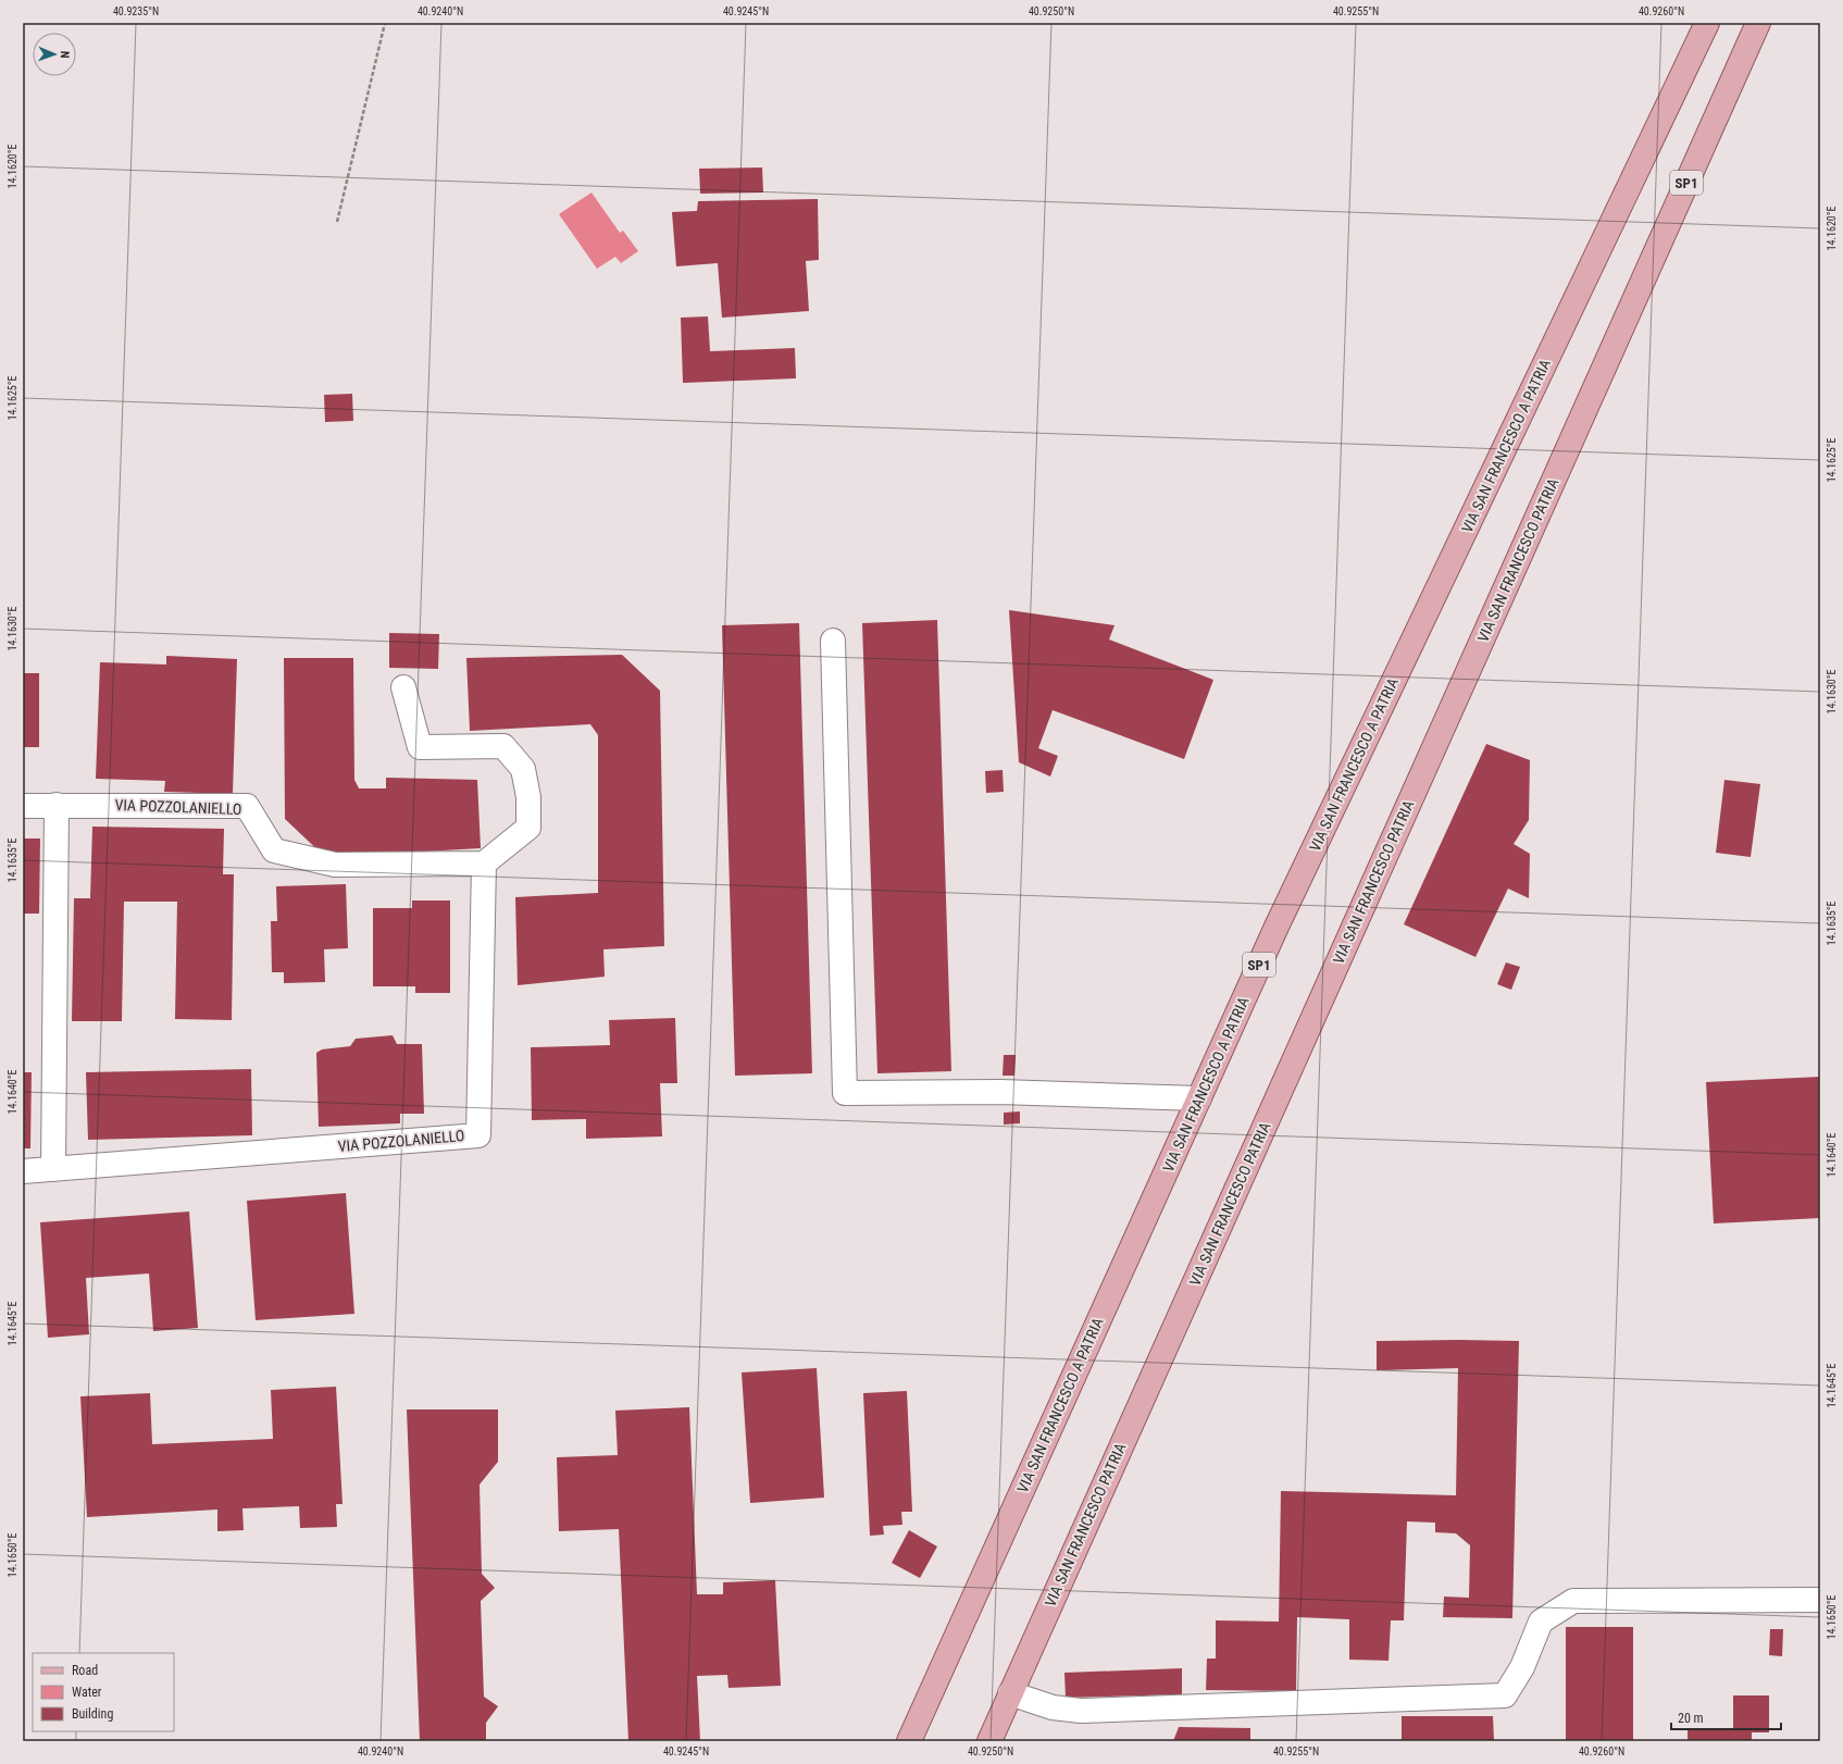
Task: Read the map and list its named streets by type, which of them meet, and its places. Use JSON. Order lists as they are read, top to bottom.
{
  "streets": {
    "main road": ["SP1", "VIA SAN FRANCESCO A PATRIA", "VIA SAN FRANCESCO PATRIA"],
    "street": ["VIA POZZOLANIELLO"]
  },
  "legend": ["Road", "Water", "Building"],
  "scale_bar": "20 m",
  "north": "right",
  "coordinates": [
    "40.9235°N",
    "40.9240°N",
    "40.9245°N",
    "40.9250°N",
    "40.9255°N",
    "40.9260°N",
    "14.1620°E",
    "14.1625°E",
    "14.1630°E",
    "14.1635°E",
    "14.1640°E",
    "14.1645°E",
    "14.1650°E"
  ]
}
